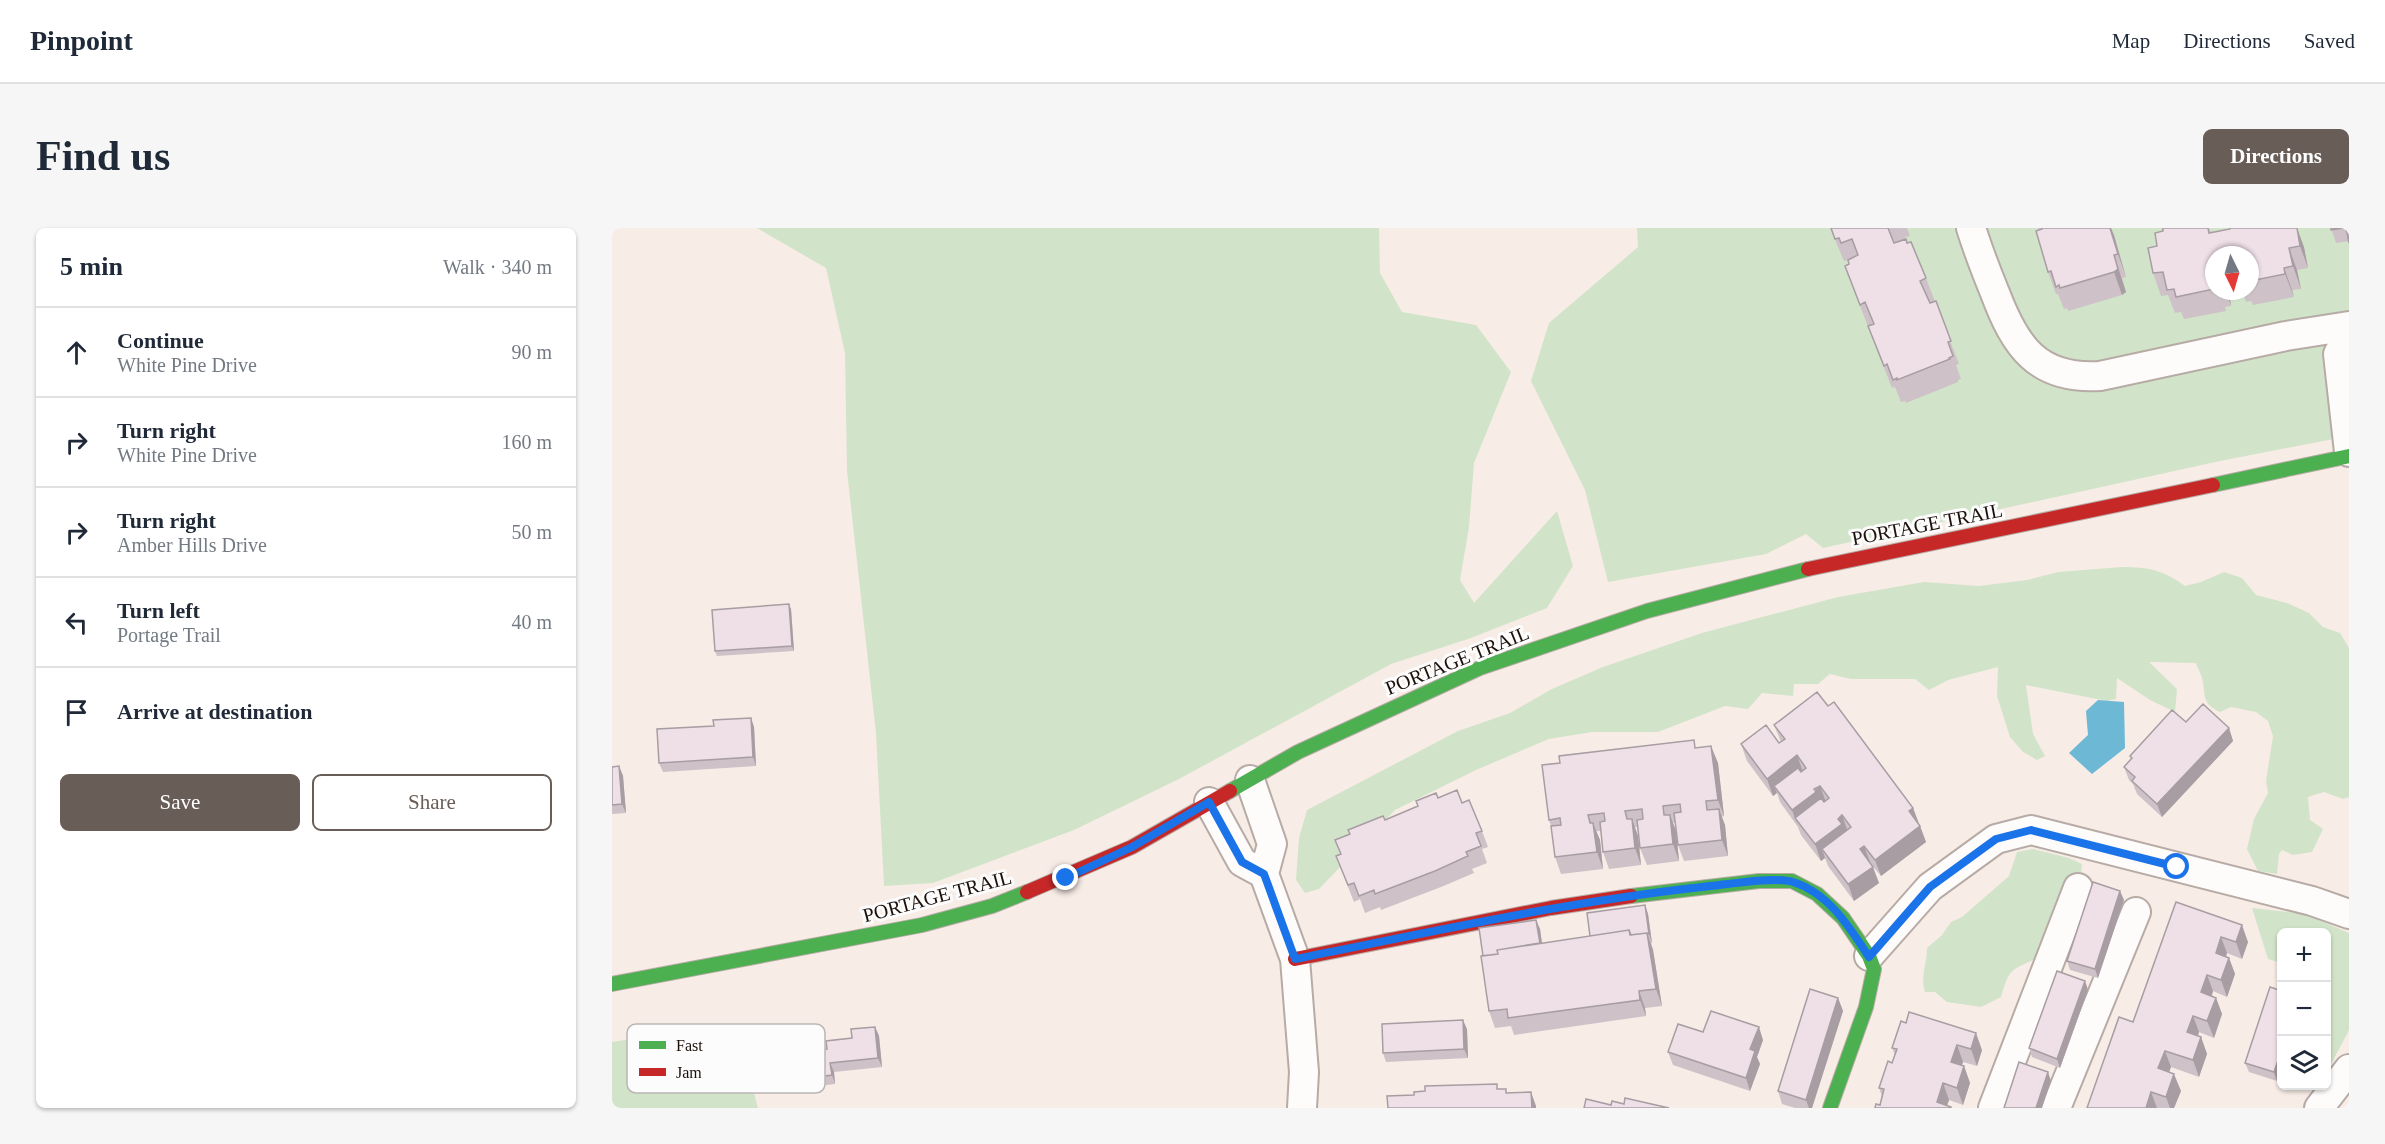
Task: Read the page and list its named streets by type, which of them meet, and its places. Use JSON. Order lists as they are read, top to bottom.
{
  "streets": {
    "main road": ["PORTAGE TRAIL"]
  },
  "legend": ["Fast", "Jam"],
  "north": "bottom",
  "page": {
    "header": "Pinpoint",
    "nav": ["Map", "Directions", "Saved"],
    "buttons": [
      "Directions",
      ["Save", "Share"]
    ],
    "title": "Find us",
    "heading": ["5 min", "Walk · 340 m"],
    "list": [
      ["Continue", "White Pine Drive", "90 m"],
      ["Turn right", "White Pine Drive", "160 m"],
      ["Turn right", "Amber Hills Drive", "50 m"],
      ["Turn left", "Portage Trail", "40 m"],
      "Arrive at destination"
    ],
    "map_buttons": ["+", "−"]
  }
}
